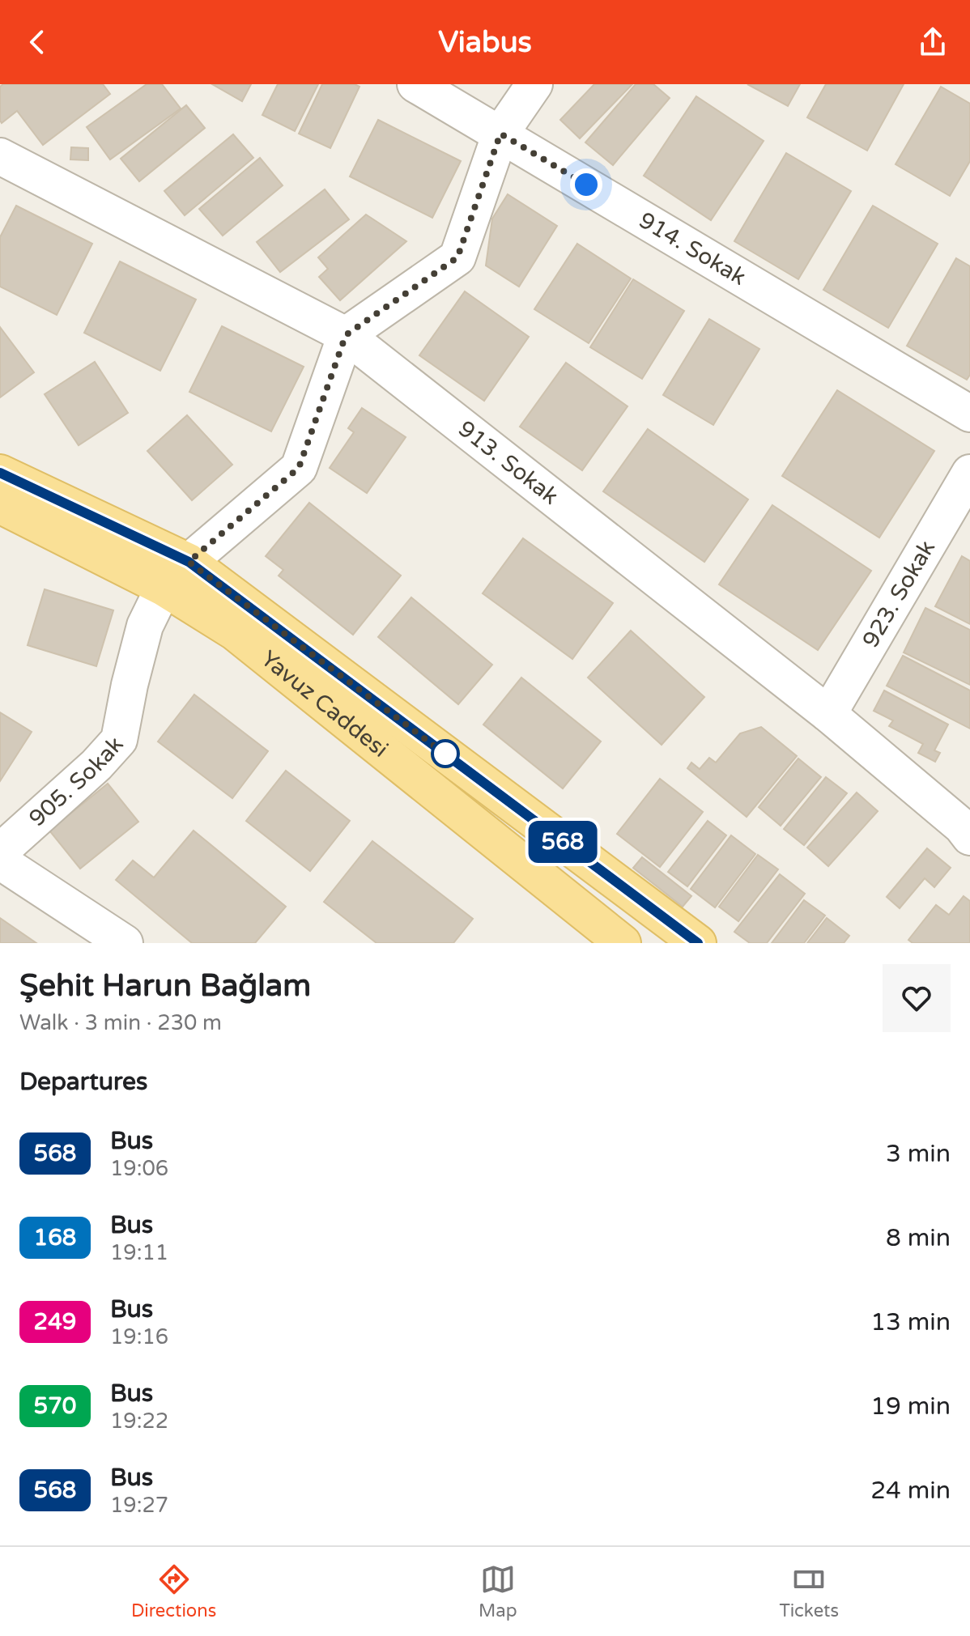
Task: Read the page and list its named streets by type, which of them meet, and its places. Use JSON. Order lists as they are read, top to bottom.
{
  "streets": {
    "main road": ["Yavuz Caddesi"],
    "street": [
      "914. Sokak",
      "913. Sokak",
      "923. Sokak",
      "905. Sokak"
    ]
  },
  "crossings": [
    ["913. Sokak", "923. Sokak"],
    ["Yavuz Caddesi", "905. Sokak"]
  ],
  "lines": ["bus line 568"],
  "page": {
    "header": "Viabus",
    "on_map": "568",
    "heading": [
      ["Şehit Harun Bağlam", "Walk · 3 min · 230 m"],
      "Departures"
    ],
    "list": [
      {
        "mark": "568",
        "name": "Bus",
        "note": "19:06",
        "value": "3 min"
      },
      {
        "mark": "168",
        "name": "Bus",
        "note": "19:11",
        "value": "8 min"
      },
      {
        "mark": "249",
        "name": "Bus",
        "note": "19:16",
        "value": "13 min"
      },
      {
        "mark": "570",
        "name": "Bus",
        "note": "19:22",
        "value": "19 min"
      },
      {
        "mark": "568",
        "name": "Bus",
        "note": "19:27",
        "value": "24 min"
      }
    ],
    "tabs": ["Directions", "Map", "Tickets"]
  }
}
